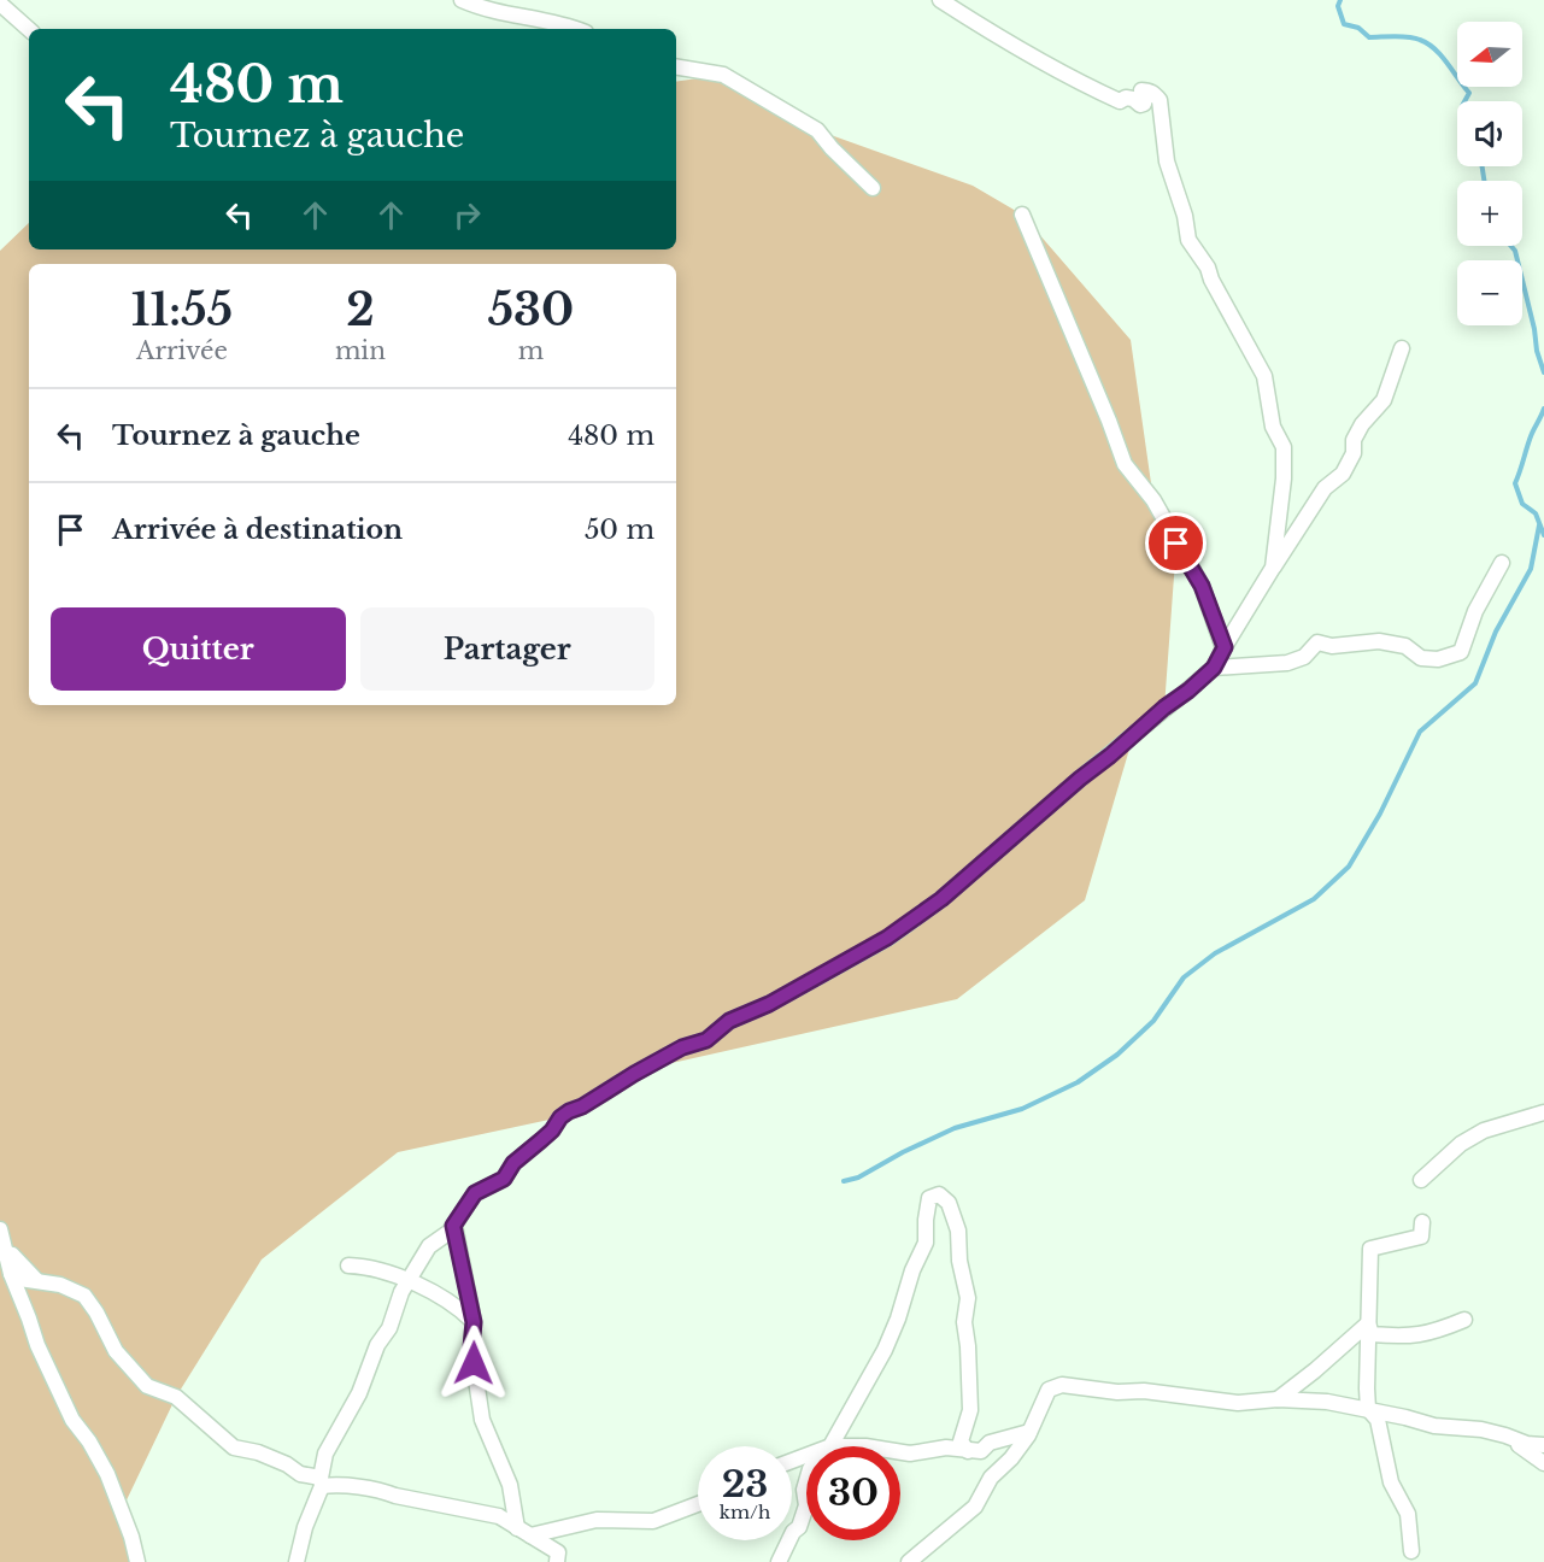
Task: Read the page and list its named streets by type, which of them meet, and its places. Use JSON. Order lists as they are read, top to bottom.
{
  "north": "left",
  "page": {
    "map_buttons": ["+", "−"],
    "turn": ["480 m", "Tournez à gauche"],
    "eta": [
      "11:55",
      "Arrivée",
      "2",
      "min",
      "530",
      "m"
    ],
    "list": [
      {
        "name": "Tournez à gauche",
        "value": "480 m"
      },
      {
        "name": "Arrivée à destination",
        "value": "50 m"
      }
    ],
    "buttons": ["Quitter", "Partager"],
    "speed": "23 km/h",
    "limit": "30"
  }
}
